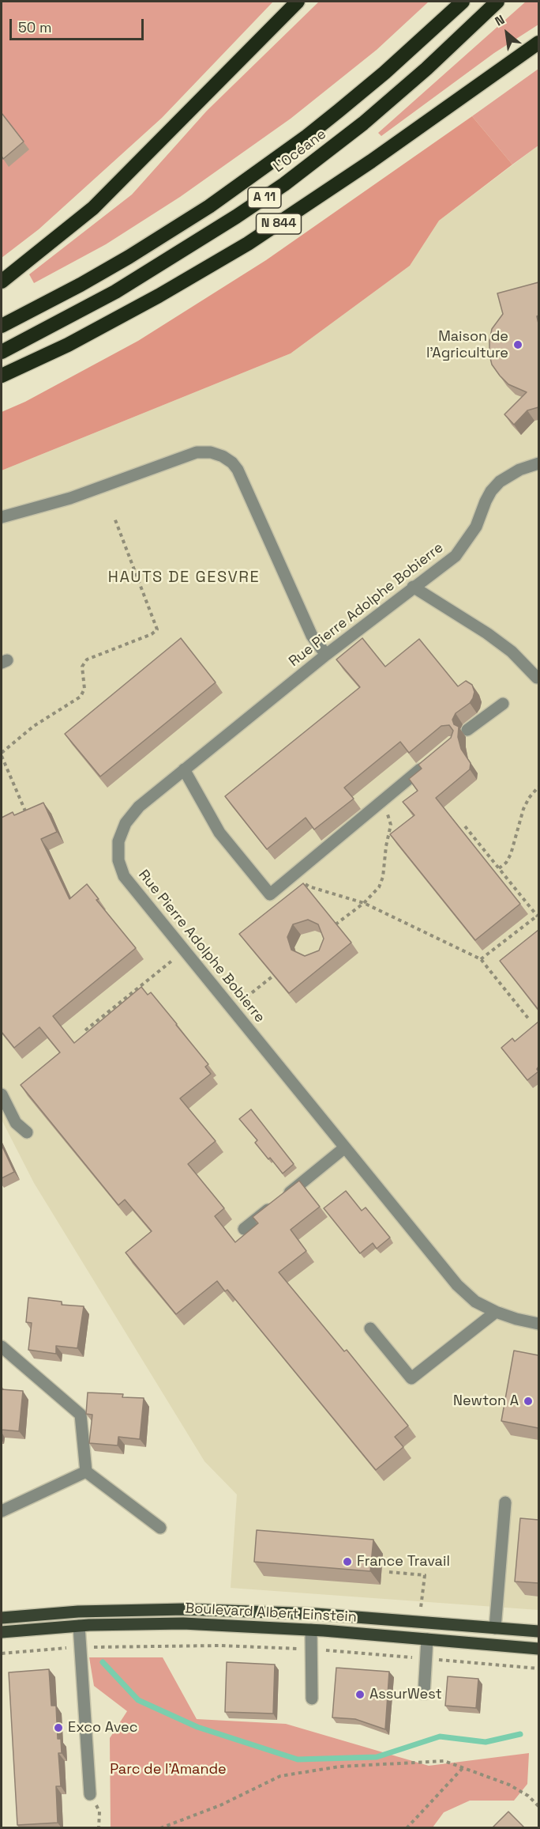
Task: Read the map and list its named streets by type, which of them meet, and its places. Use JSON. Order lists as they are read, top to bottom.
{
  "streets": {
    "highway": ["L’Océane", "A 11", "N 844"],
    "main road": ["Boulevard Albert Einstein"],
    "street": ["Rue Pierre Adolphe Bobierre"]
  },
  "districts": ["HAUTS DE GESVRE"],
  "parks": ["Parc de l'Amande"],
  "places": [
    "Maison de l'Agriculture",
    "Newton A",
    "France Travail",
    "AssurWest",
    "Exco Avec"
  ],
  "scale_bar": "50 m",
  "north": "top left"
}
